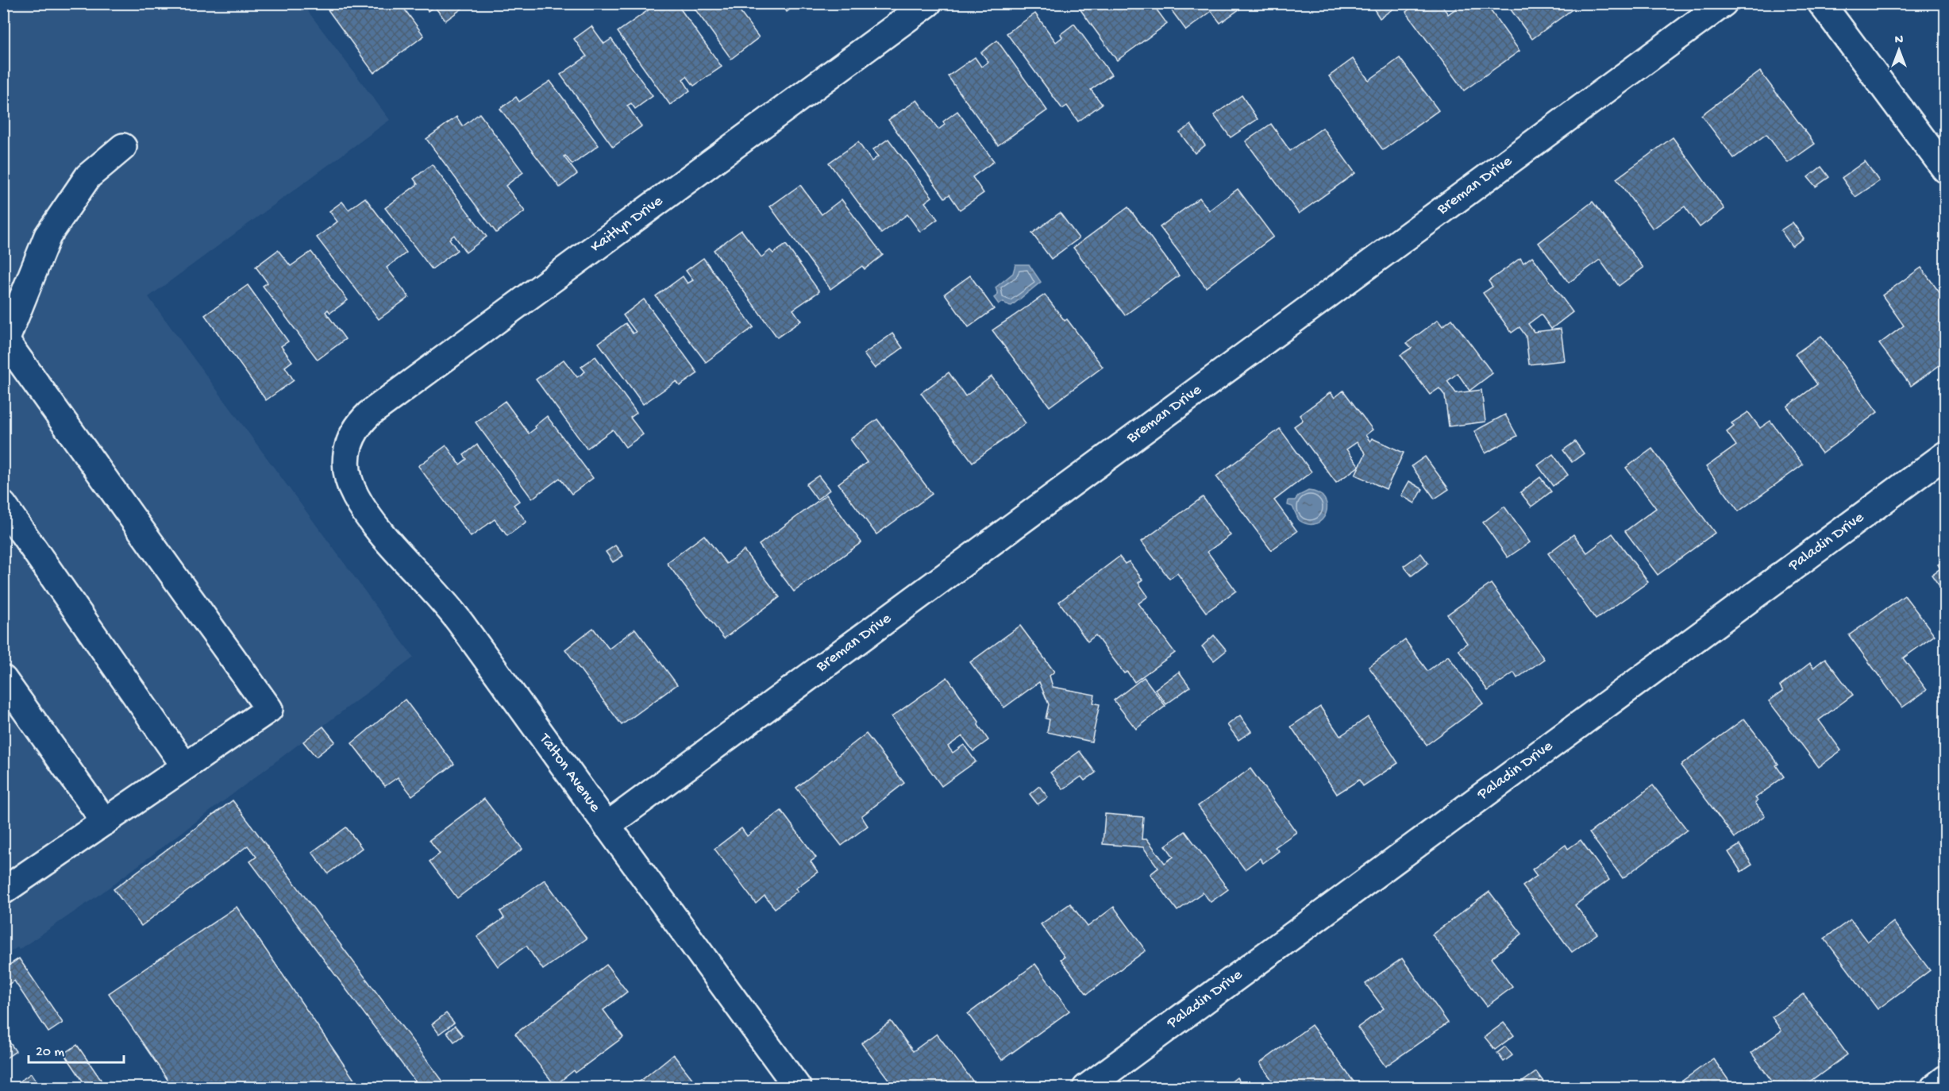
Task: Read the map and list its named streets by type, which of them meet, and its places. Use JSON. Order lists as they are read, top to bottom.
{
  "streets": {
    "street": [
      "Breman Drive",
      "Kaitlyn Drive",
      "Paladin Drive",
      "Talton Avenue"
    ]
  },
  "crossings": [
    ["Breman Drive", "Talton Avenue"],
    ["Kaitlyn Drive", "Talton Avenue"]
  ],
  "scale_bar": "20 m",
  "north": "top"
}
